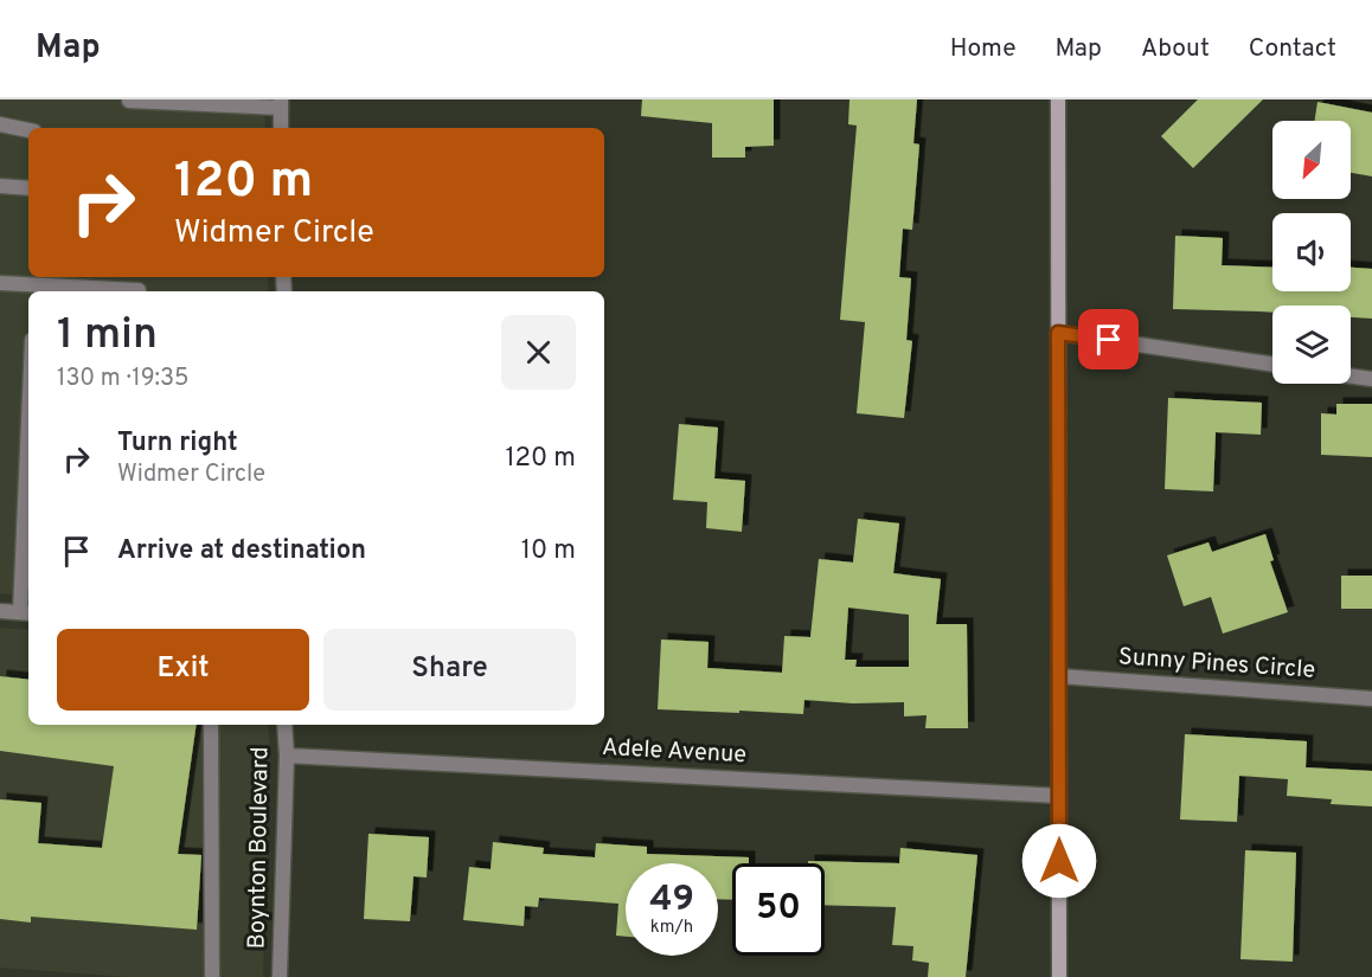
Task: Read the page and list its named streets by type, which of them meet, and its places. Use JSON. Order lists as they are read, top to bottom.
{
  "streets": {
    "street": ["Sunny Pines Circle", "Adele Avenue", "Boynton Boulevard"]
  },
  "crossings": [
    ["Adele Avenue", "Boynton Boulevard"]
  ],
  "north": "bottom left",
  "page": {
    "header": "Map",
    "nav": [
      "Home",
      "Map",
      "About",
      "Contact"
    ],
    "turn": ["120 m", "Widmer Circle"],
    "heading": ["1 min", "130 m · 19:35"],
    "list": [
      {
        "name": "Turn right",
        "note": "Widmer Circle",
        "value": "120 m"
      },
      {
        "name": "Arrive at destination",
        "value": "10 m"
      }
    ],
    "buttons": ["Exit", "Share"],
    "speed": "49 km/h",
    "limit": "50"
  }
}
